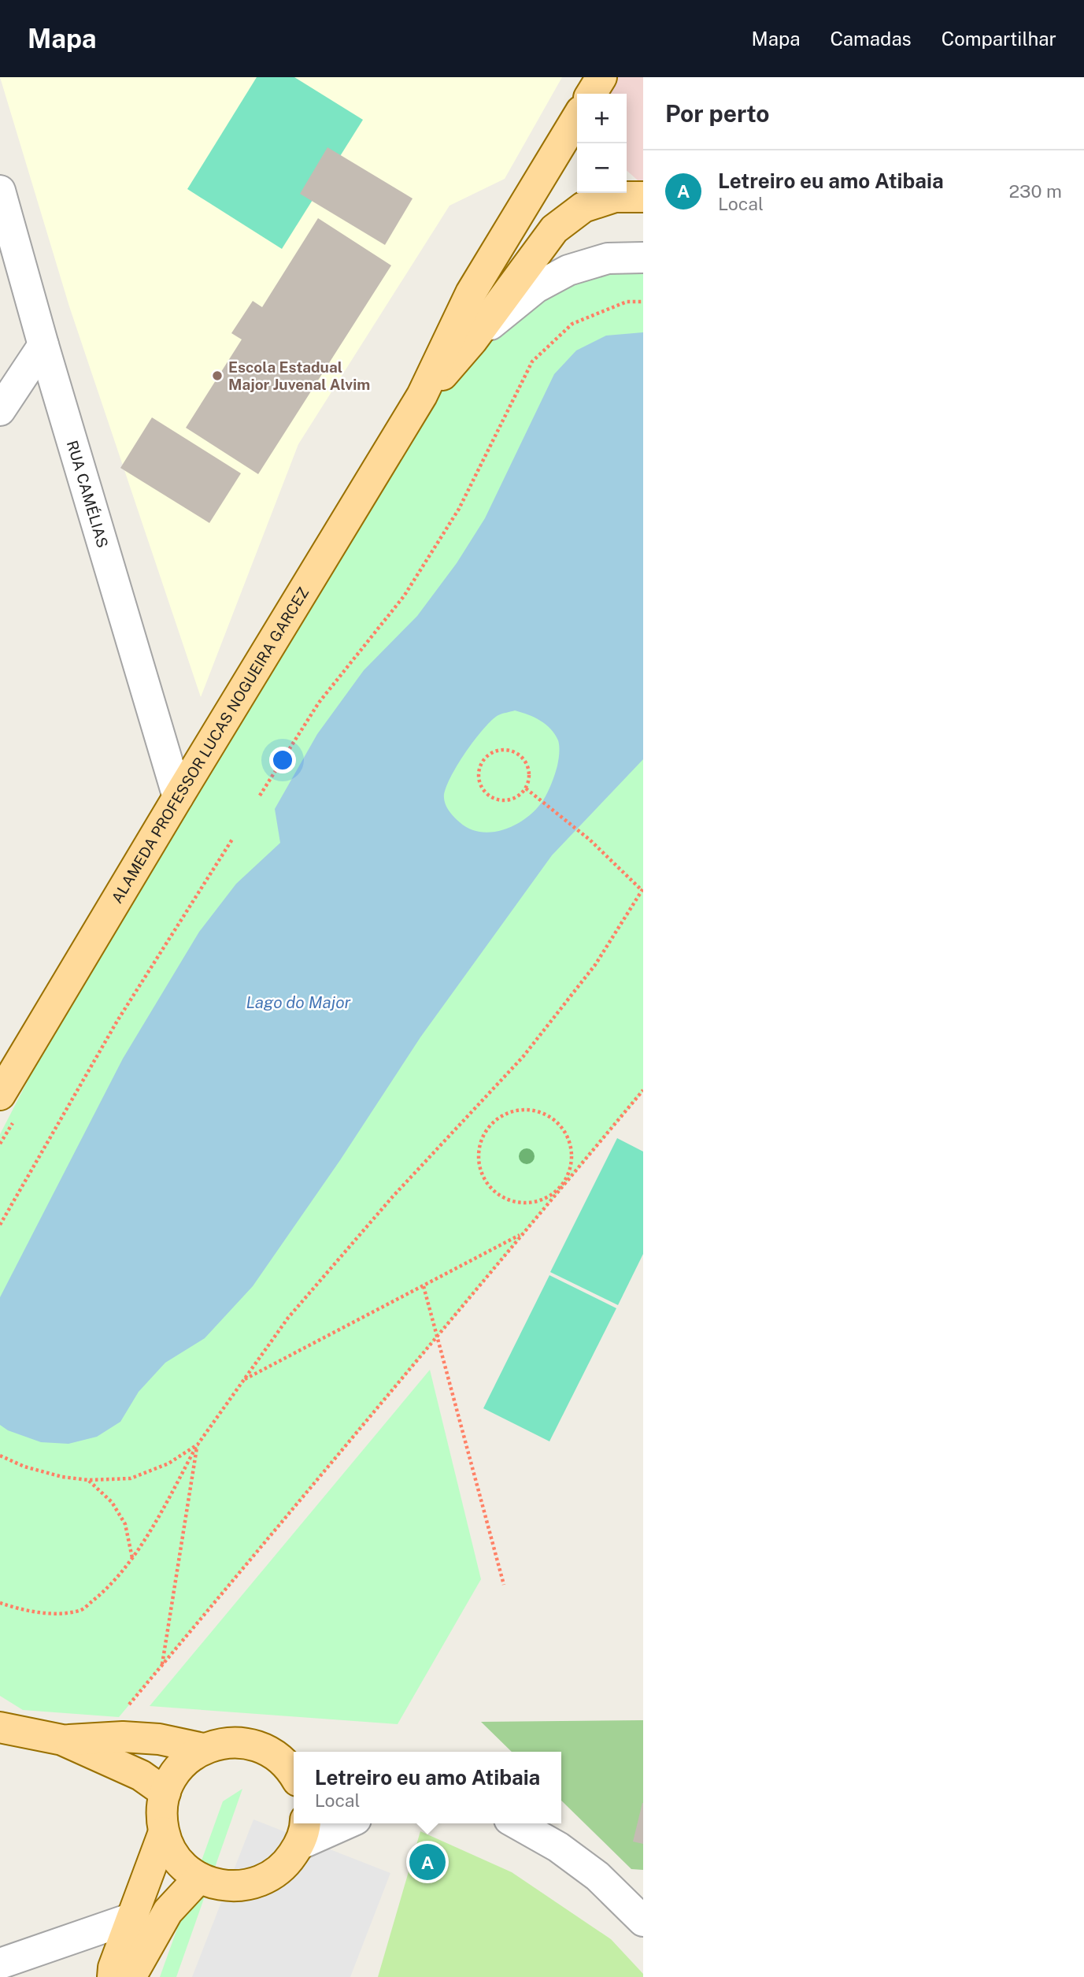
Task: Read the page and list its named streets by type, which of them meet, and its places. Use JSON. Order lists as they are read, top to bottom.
{
  "streets": {
    "main road": ["ALAMEDA PROFESSOR LUCAS NOGUEIRA GARCEZ"],
    "street": ["RUA CAMÉLIAS"]
  },
  "crossings": [
    ["RUA CAMÉLIAS", "ALAMEDA PROFESSOR LUCAS NOGUEIRA GARCEZ"]
  ],
  "water": ["Lago do Major"],
  "places": ["Escola Estadual Major Juvenal Alvim"],
  "page": {
    "header": "Mapa",
    "nav": ["Mapa", "Camadas", "Compartilhar"],
    "heading": "Por perto",
    "map_buttons": ["+", "−"],
    "list": [
      {
        "mark": "A",
        "name": "Letreiro eu amo Atibaia",
        "note": "Local",
        "value": "230 m"
      }
    ],
    "popup": ["Letreiro eu amo Atibaia", "Local"],
    "pins": "A"
  }
}
